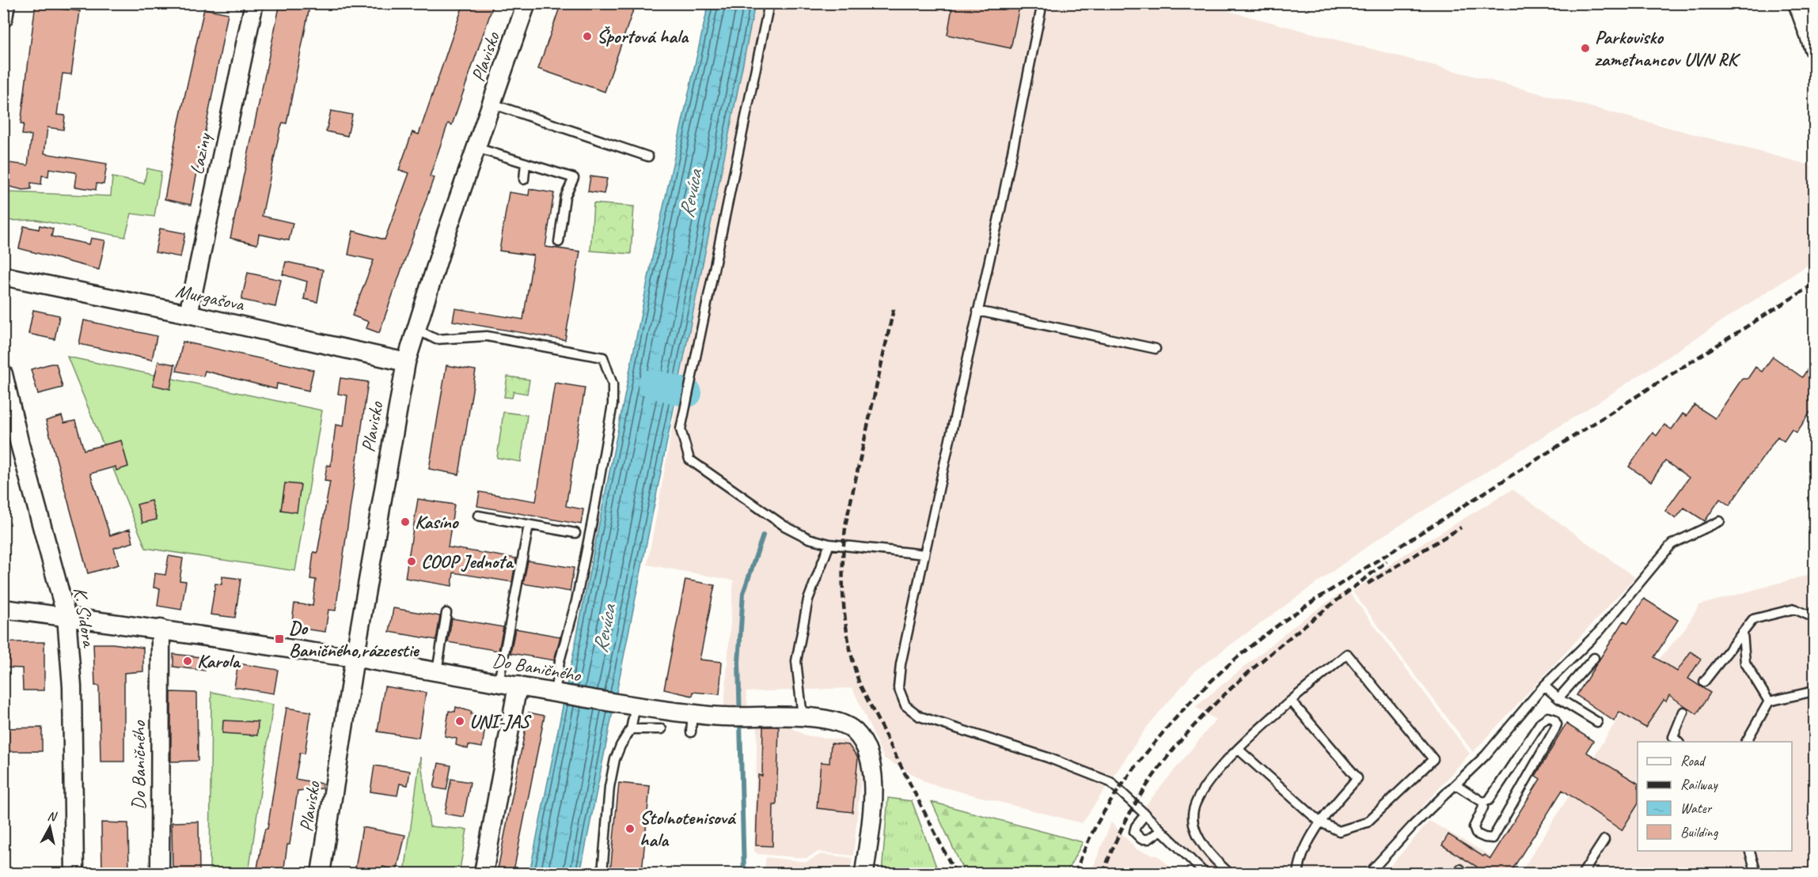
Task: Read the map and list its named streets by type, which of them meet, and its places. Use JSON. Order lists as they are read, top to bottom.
{
  "streets": {
    "street": [
      "Plavisko",
      "Laziny",
      "Murgašova",
      "K. Sidora",
      "Do Baničného"
    ]
  },
  "crossings": [
    ["Plavisko", "Murgašova"],
    ["Plavisko", "Do Baničného"],
    ["Laziny", "Murgašova"],
    ["K. Sidora", "Do Baničného"]
  ],
  "water": ["Revúca"],
  "places": {
    "other": [
      "Športová hala",
      "Parkovisko zametnancov UVN RK",
      "Kasíno",
      "COOP Jednota",
      "Karola",
      "UNI-JAS",
      "Stolnotenisová hala"
    ],
    "transit": ["Do Baničného,rázcestie"]
  },
  "legend": [
    "Road",
    "Railway",
    "Water",
    "Building"
  ],
  "north": "top"
}
